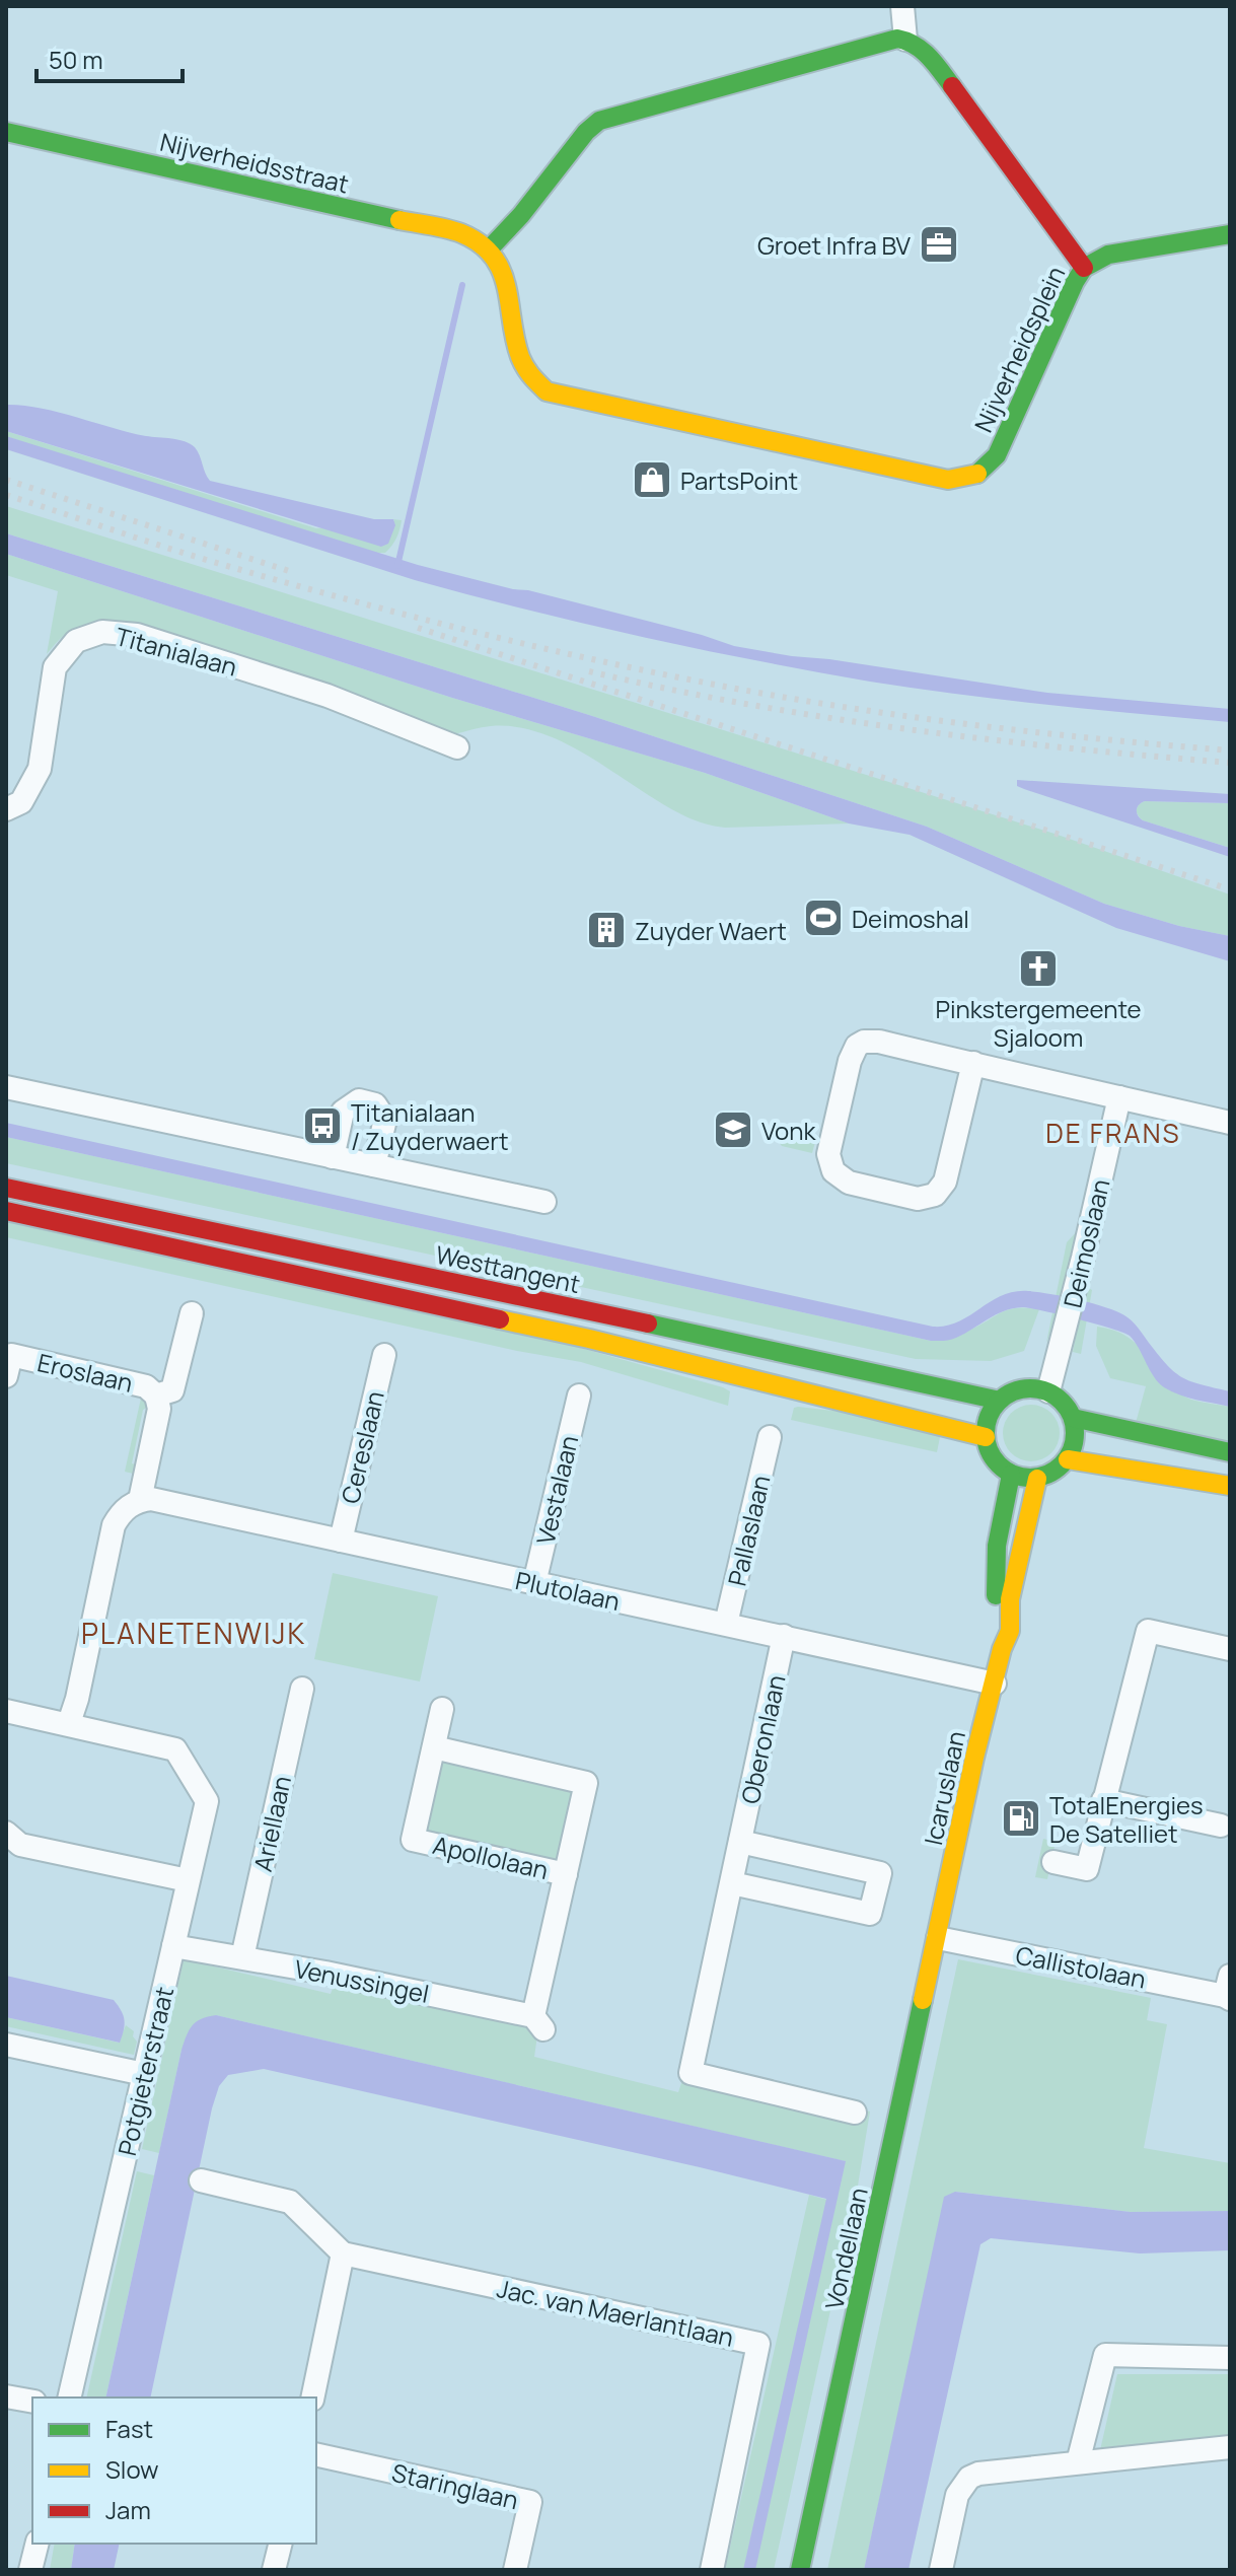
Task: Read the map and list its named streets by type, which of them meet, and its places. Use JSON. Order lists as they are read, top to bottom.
{
  "streets": {
    "street": [
      "Nijverheidsstraat",
      "Nijverheidsplein",
      "Titanialaan",
      "Deimoslaan",
      "Westtangent",
      "Eroslaan",
      "Cereslaan",
      "Vestalaan",
      "Pallaslaan",
      "Plutolaan",
      "Oberonlaan",
      "Icaruslaan",
      "Ariellaan",
      "Apollolaan",
      "Callistolaan",
      "Venussingel",
      "Potgieterstraat",
      "Vondellaan",
      "Jac. van Maerlantlaan",
      "Staringlaan"
    ]
  },
  "crossings": [
    ["Nijverheidsstraat", "Nijverheidsplein"],
    ["Deimoslaan", "Westtangent"],
    ["Deimoslaan", "Icaruslaan"],
    ["Westtangent", "Icaruslaan"],
    ["Cereslaan", "Plutolaan"],
    ["Vestalaan", "Plutolaan"],
    ["Pallaslaan", "Plutolaan"],
    ["Plutolaan", "Oberonlaan"],
    ["Plutolaan", "Icaruslaan"],
    ["Icaruslaan", "Callistolaan"],
    ["Icaruslaan", "Vondellaan"],
    ["Ariellaan", "Venussingel"],
    ["Apollolaan", "Venussingel"],
    ["Callistolaan", "Vondellaan"],
    ["Venussingel", "Potgieterstraat"]
  ],
  "districts": ["DE FRANS", "PLANETENWIJK"],
  "places": {
    "office": ["Groet Infra BV"],
    "shop": ["PartsPoint"],
    "sports": ["Deimoshal"],
    "building": ["Zuyder Waert"],
    "church": ["Pinkstergemeente Sjaloom"],
    "bus stop": ["Titanialaan / Zuyderwaert"],
    "school or university": ["Vonk"],
    "fuel station": ["TotalEnergies De Satelliet"]
  },
  "legend": ["Fast", "Slow", "Jam"],
  "scale_bar": "50 m"
}
